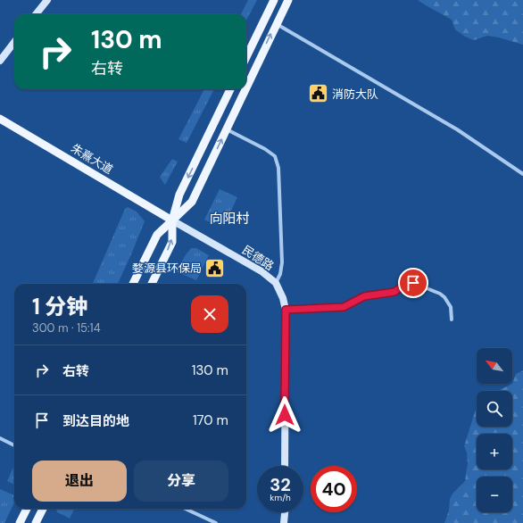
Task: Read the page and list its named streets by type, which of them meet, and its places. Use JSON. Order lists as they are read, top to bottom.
{
  "streets": {
    "main road": ["朱熹大道"],
    "street": ["民德路"]
  },
  "crossings": [
    ["朱熹大道", "民德路"]
  ],
  "districts": ["向阳村"],
  "places": {
    "public building": ["消防大队", "婺源县环保局"]
  },
  "north": "top left",
  "page": {
    "turn": ["130 m", "右转"],
    "heading": ["1 分钟", "300 m · 15:14"],
    "list": [
      {
        "name": "右转",
        "value": "130 m"
      },
      {
        "name": "到达目的地",
        "value": "170 m"
      }
    ],
    "map_buttons": ["+", "−"],
    "buttons": ["退出", "分享"],
    "speed": "32 km/h",
    "limit": "40"
  }
}
